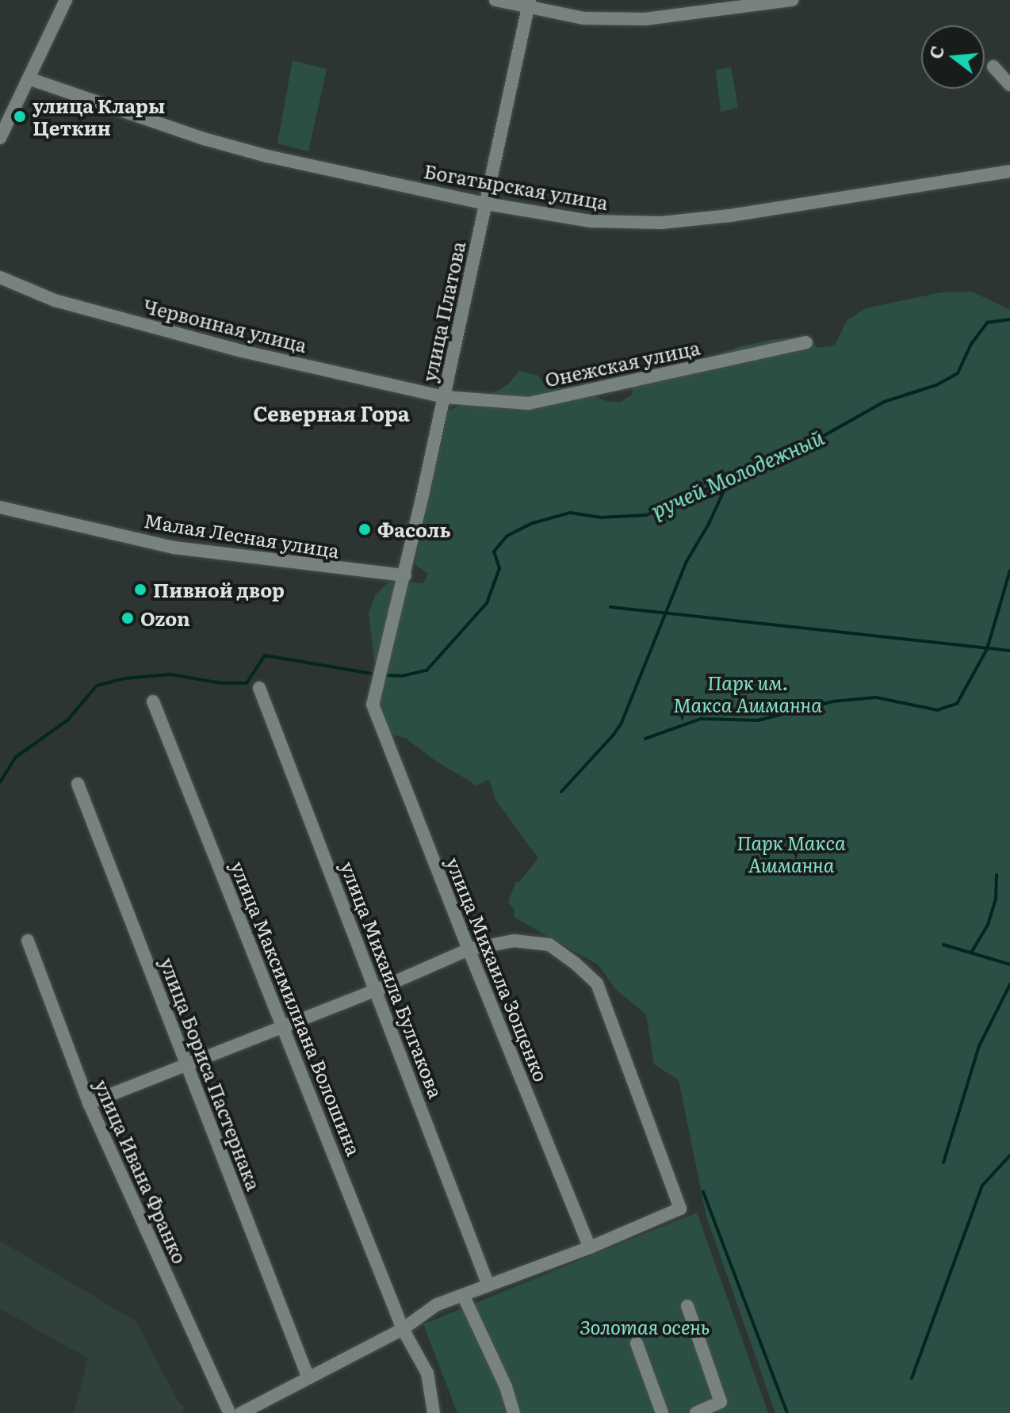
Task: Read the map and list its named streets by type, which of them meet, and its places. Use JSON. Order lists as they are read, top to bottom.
{
  "streets": {
    "street": [
      "Богатырская улица",
      "улица Платова",
      "Червонная улица",
      "Онежская улица",
      "Малая Лесная улица",
      "улица Михаила Зощенко",
      "улица Михаила Булгакова",
      "улица Максимилиана Волошина",
      "улица Бориса Пастернака",
      "улица Ивана Франко"
    ]
  },
  "crossings": [
    ["Богатырская улица", "улица Платова"],
    ["улица Платова", "Червонная улица"],
    ["улица Платова", "Онежская улица"],
    ["улица Платова", "Малая Лесная улица"],
    ["улица Платова", "улица Михаила Зощенко"],
    ["Червонная улица", "Онежская улица"]
  ],
  "districts": ["Северная Гора"],
  "water": ["ручей Молодежный"],
  "parks": ["Парк им. Макса Ашманна", "Парк Макса Ашманна", "Золотая осень"],
  "places": [
    "улица Клары Цеткин",
    "Фасоль",
    "Пивной двор",
    "Ozon"
  ],
  "north": "left"
}
